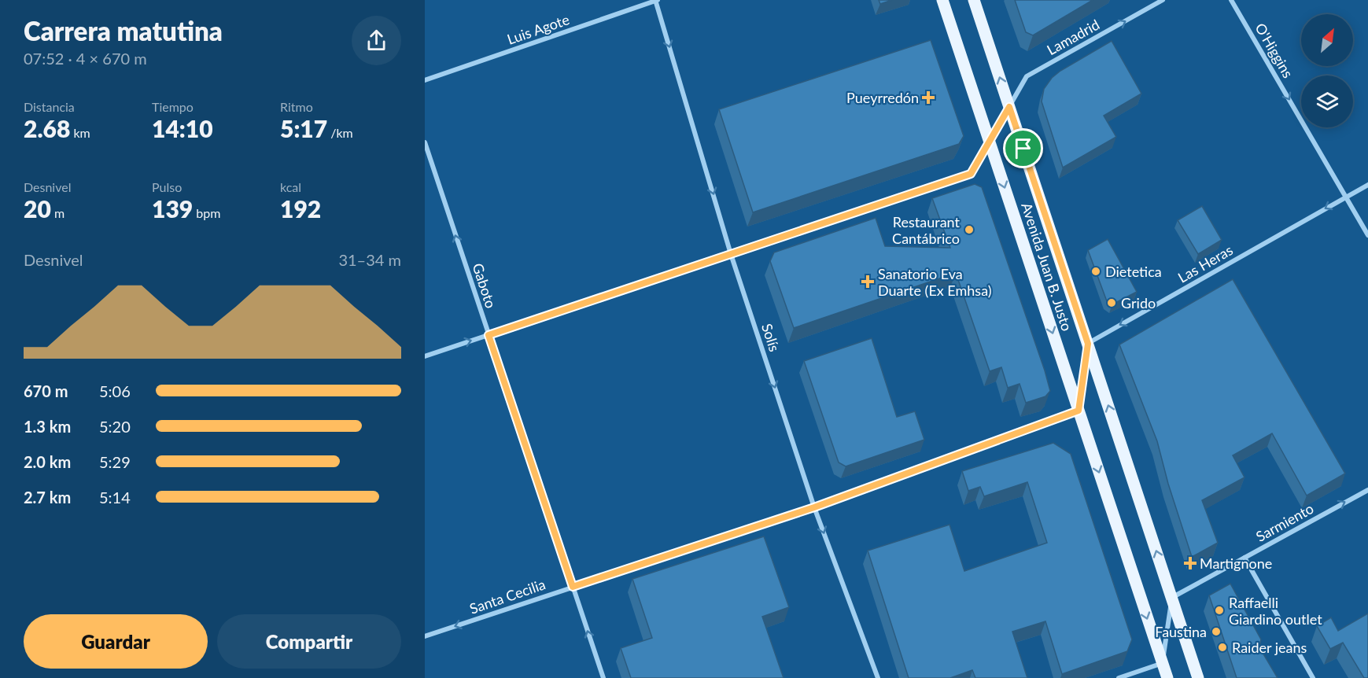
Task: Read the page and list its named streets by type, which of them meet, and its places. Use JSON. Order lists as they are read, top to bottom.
{
  "streets": {
    "main road": ["Avenida Juan B. Justo"],
    "street": [
      "Luis Agote",
      "Lamadrid",
      "O'Higgins",
      "Las Heras",
      "Gaboto",
      "Solís",
      "Sarmiento",
      "Santa Cecilia"
    ]
  },
  "crossings": [
    ["Luis Agote", "Solís"],
    ["Lamadrid", "Avenida Juan B. Justo"],
    ["Lamadrid", "Gaboto"],
    ["Lamadrid", "Solís"],
    ["O'Higgins", "Las Heras"],
    ["Las Heras", "Avenida Juan B. Justo"],
    ["Avenida Juan B. Justo", "Sarmiento"],
    ["Avenida Juan B. Justo", "Santa Cecilia"],
    ["Gaboto", "Santa Cecilia"],
    ["Solís", "Santa Cecilia"]
  ],
  "one_way": [
    "O'Higgins",
    "Las Heras",
    "Gaboto",
    "Solís",
    "Sarmiento"
  ],
  "places": {
    "health": ["Pueyrredón", "Sanatorio Eva Duarte (Ex Emhsa)", "Martignone"],
    "other": [
      "Restaurant Cantábrico",
      "Dietetica",
      "Grido",
      "Raffaelli Giardino outlet",
      "Faustina",
      "Raider jeans"
    ]
  },
  "north": "top right",
  "page": {
    "heading": ["Carrera matutina", "07:52 · 4 × 670 m"],
    "stats": [
      ["Distancia", "2.68 km"],
      ["Tiempo", "14:10"],
      ["Ritmo", "5:17 /km"],
      ["Desnivel", "20 m"],
      ["Pulso", "139 bpm"],
      ["kcal", "192"]
    ],
    "chart": ["Desnivel", "31–34 m"],
    "list": [
      {
        "name": "670 m",
        "note": "5:06"
      },
      {
        "name": "1.3 km",
        "note": "5:20"
      },
      {
        "name": "2.0 km",
        "note": "5:29"
      },
      {
        "name": "2.7 km",
        "note": "5:14"
      }
    ],
    "buttons": ["Guardar", "Compartir"]
  }
}
